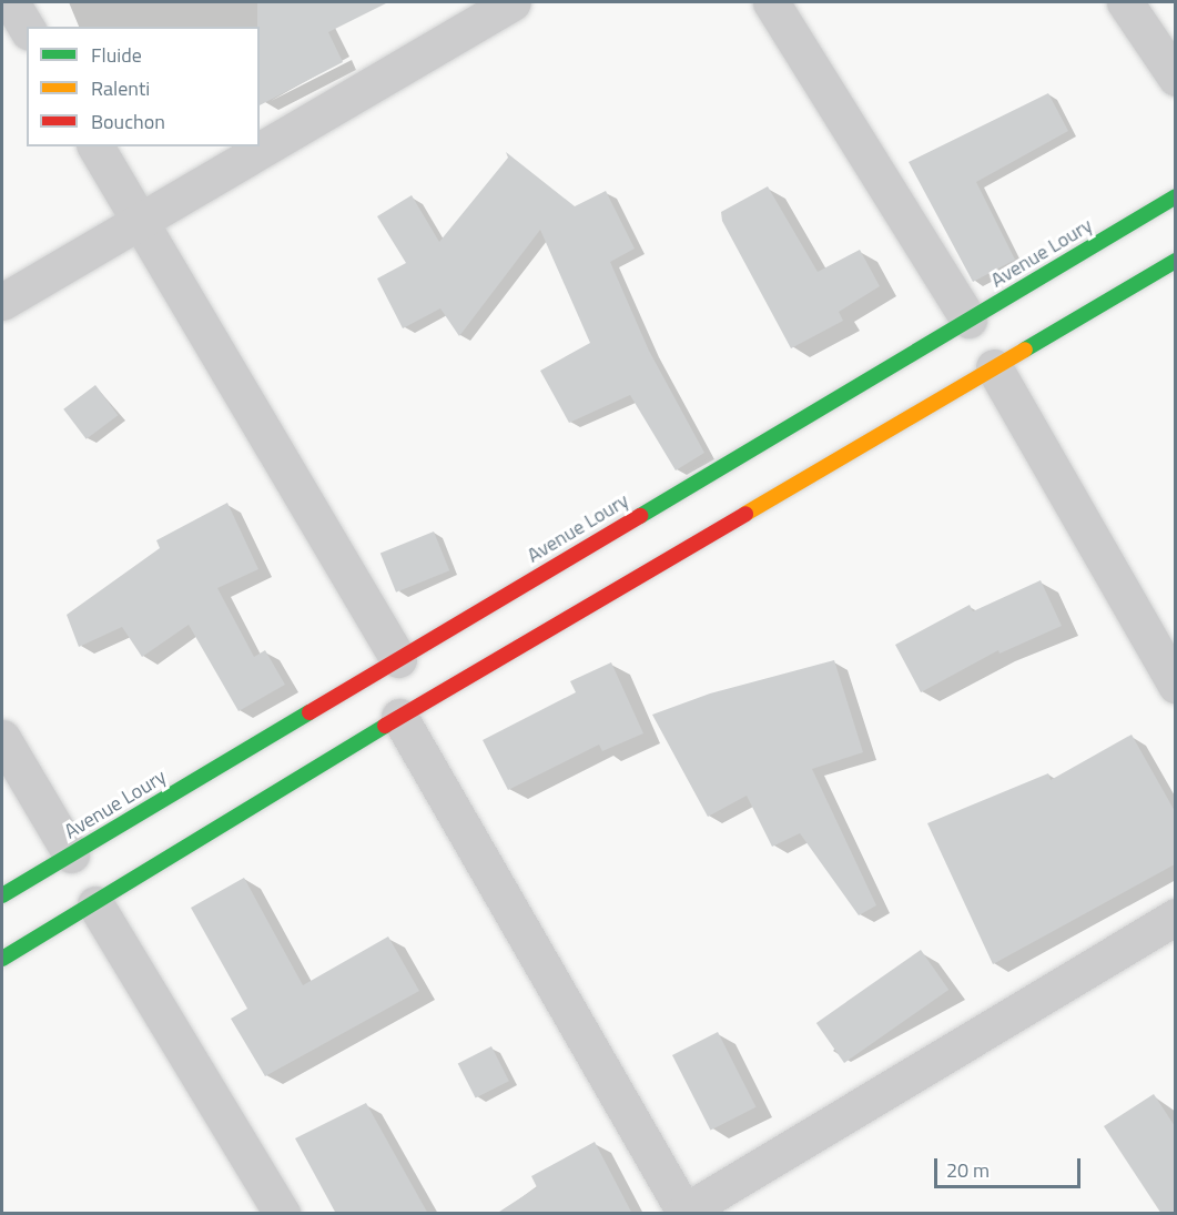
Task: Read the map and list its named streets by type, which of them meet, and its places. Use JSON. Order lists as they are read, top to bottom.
{
  "streets": {
    "main road": ["Avenue Loury"]
  },
  "legend": ["Fluide", "Ralenti", "Bouchon"],
  "scale_bar": "20 m"
}
